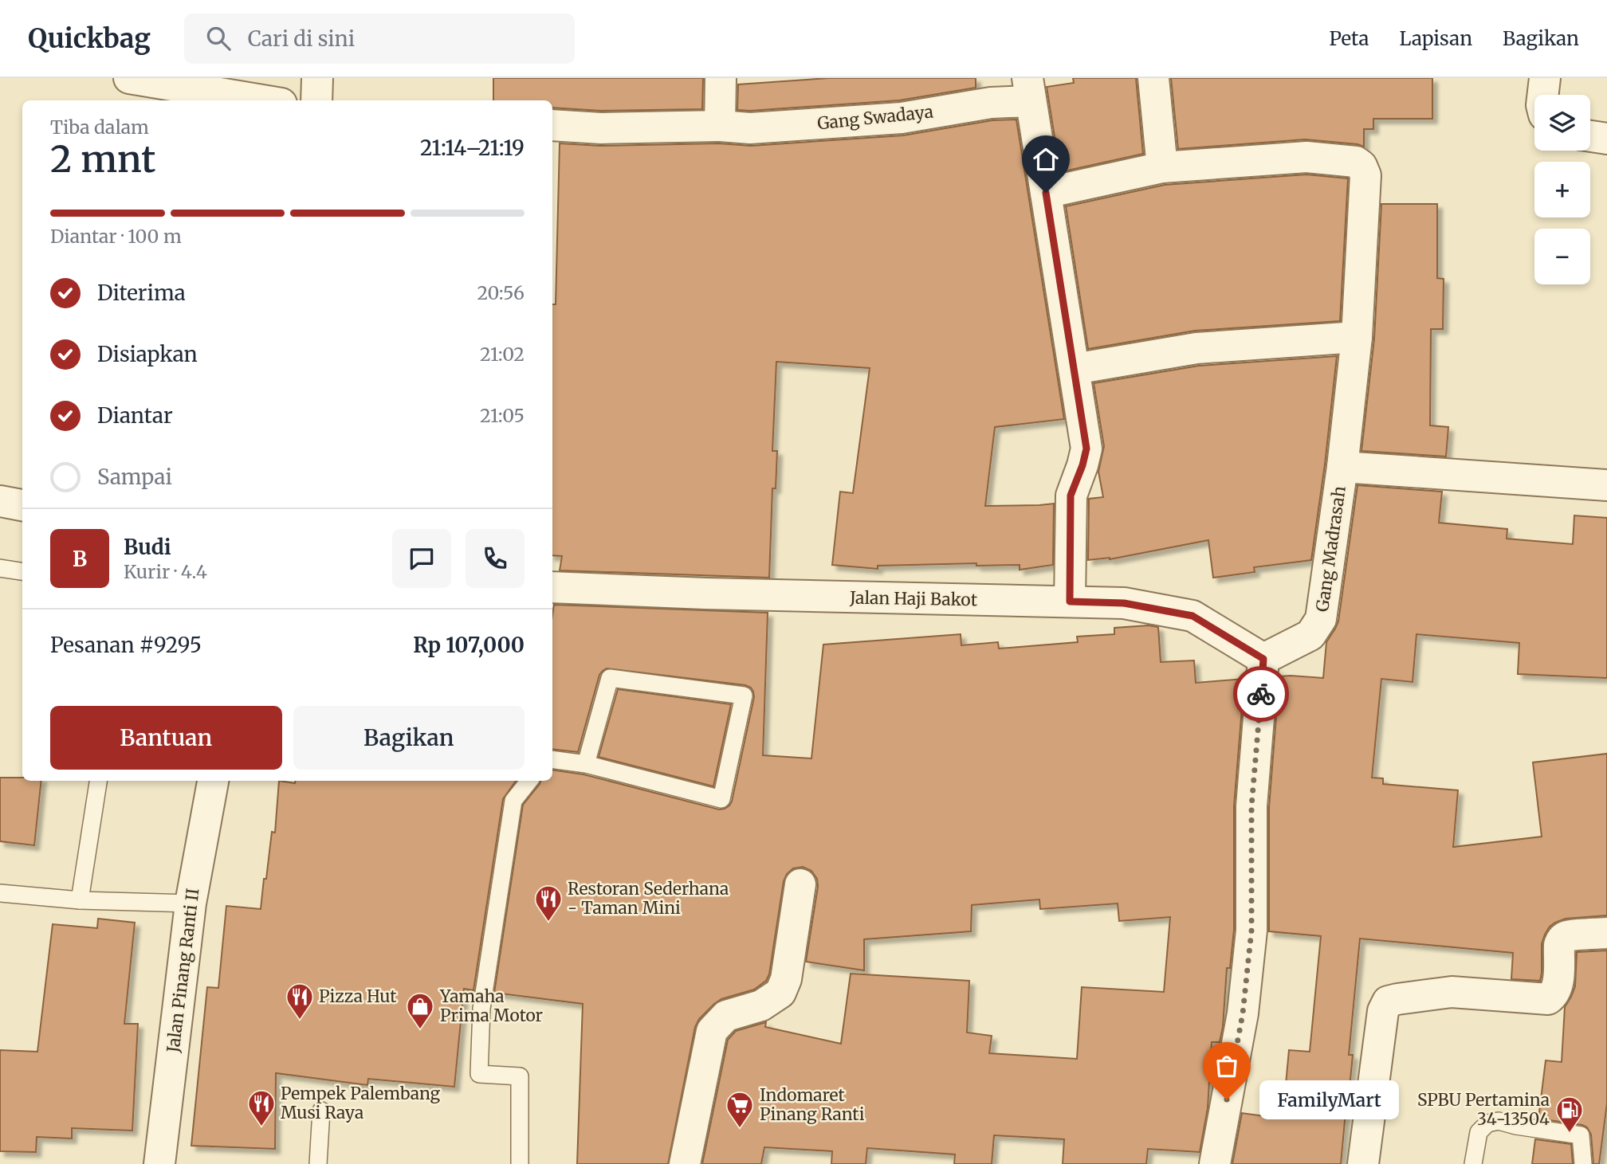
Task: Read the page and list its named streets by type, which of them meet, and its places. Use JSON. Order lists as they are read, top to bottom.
{
  "streets": {
    "street": [
      "Gang Swadaya",
      "Gang Madrasah",
      "Jalan Haji Bakot",
      "Jalan Pinang Ranti II"
    ]
  },
  "crossings": [
    ["Gang Madrasah", "Jalan Haji Bakot"]
  ],
  "places": {
    "restaurant": ["Restoran Sederhana - Taman Mini", "Pizza Hut", "Pempek Palembang Musi Raya"],
    "shop": ["Yamaha Prima Motor"],
    "other": ["FamilyMart"],
    "supermarket": ["Indomaret Pinang Ranti"],
    "fuel station": ["SPBU Pertamina 34-13504"]
  },
  "page": {
    "header": "Quickbag",
    "search": "Cari di sini",
    "nav": ["Peta", "Lapisan", "Bagikan"],
    "map_buttons": ["+", "−"],
    "heading": ["2 mnt", "Tiba dalam", "21:14–21:19"],
    "panel": [
      "Budi",
      "Kurir · 4.4",
      "Pesanan #9295",
      "Rp 107,000"
    ],
    "bar": "Diantar · 100 m",
    "list": [
      ["Diterima", "20:56"],
      ["Disiapkan", "21:02"],
      ["Diantar", "21:05"],
      "Sampai"
    ],
    "round": "B",
    "buttons": ["Bantuan", "Bagikan"],
    "bubble": "FamilyMart"
  }
}
